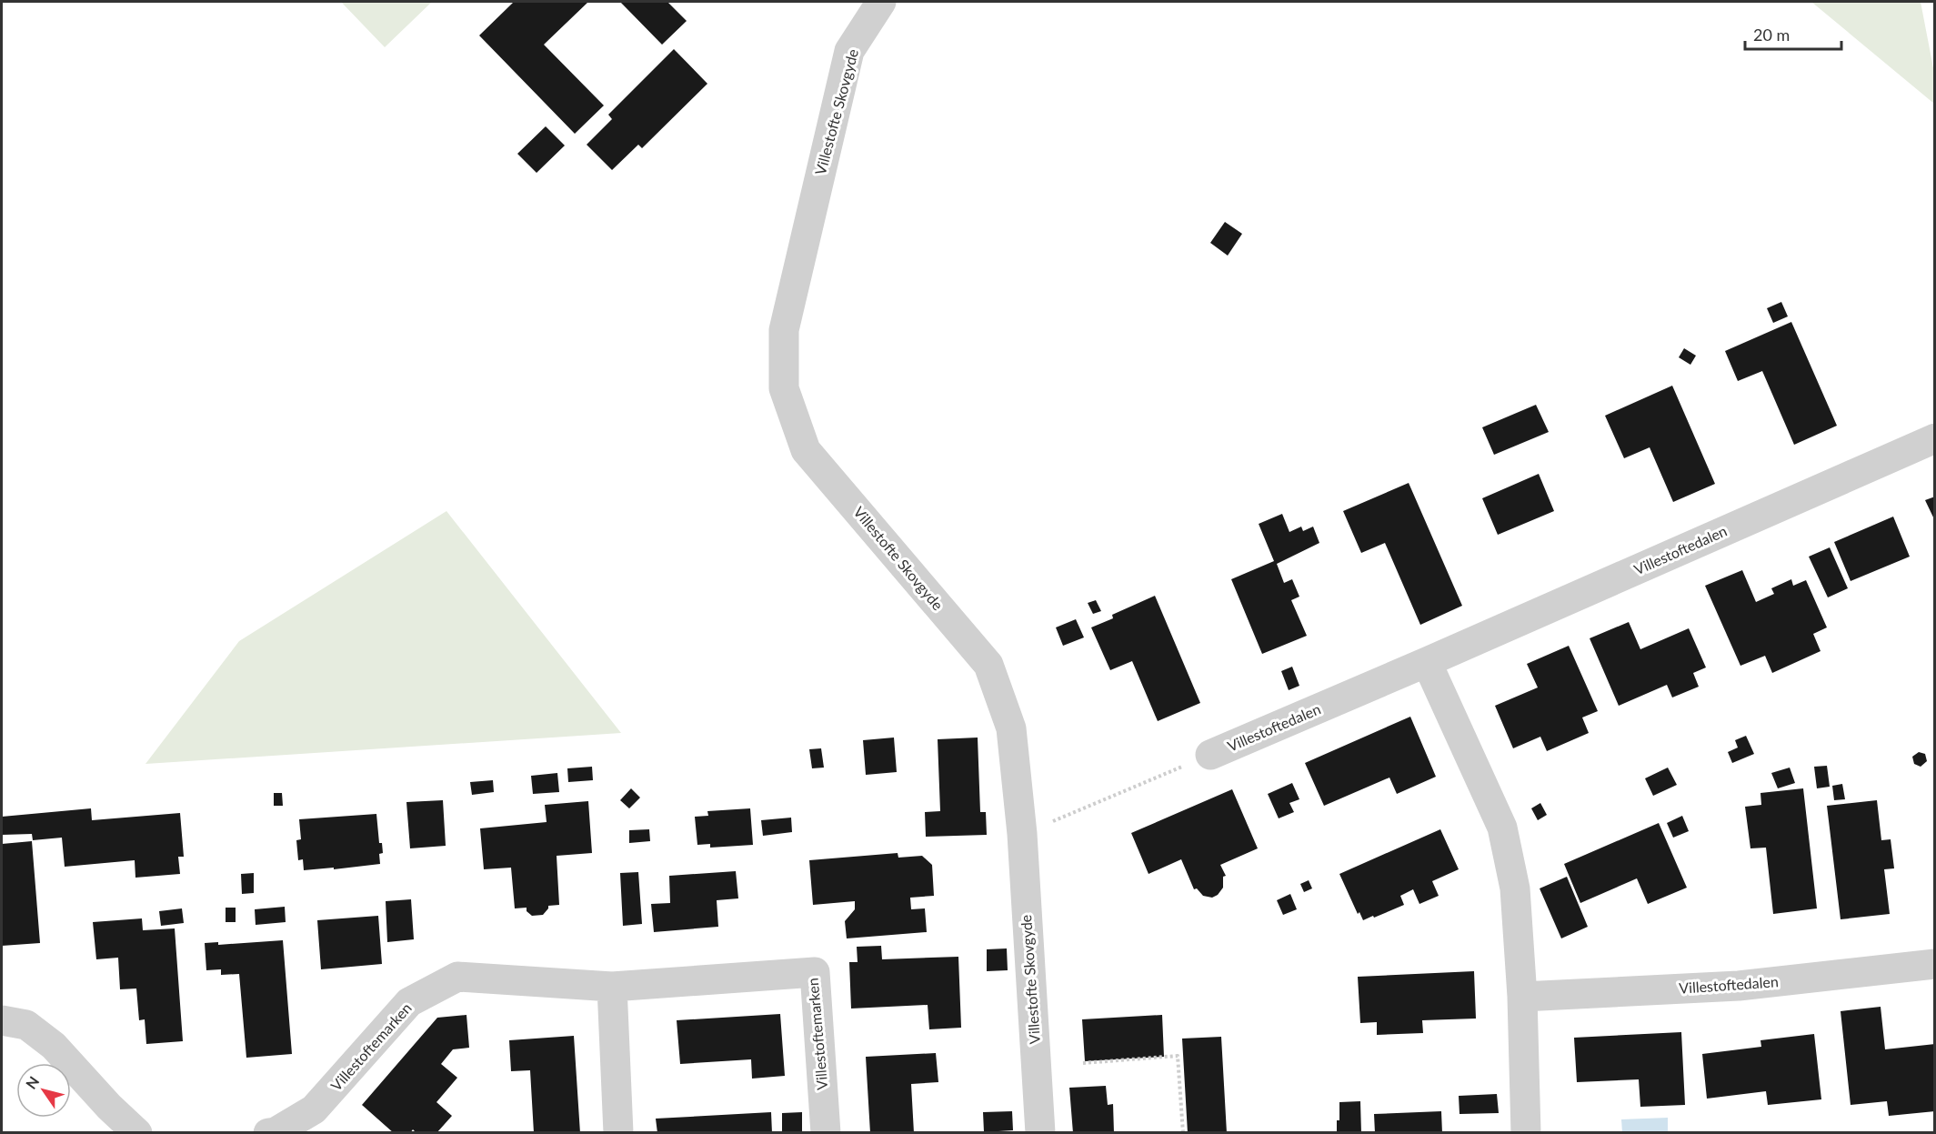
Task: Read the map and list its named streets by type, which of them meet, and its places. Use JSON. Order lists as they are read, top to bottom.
{
  "streets": {
    "street": ["Villestofte Skovgyde", "Villestoftedalen", "Villestoftemarken"]
  },
  "scale_bar": "20 m",
  "north": "top left"
}
